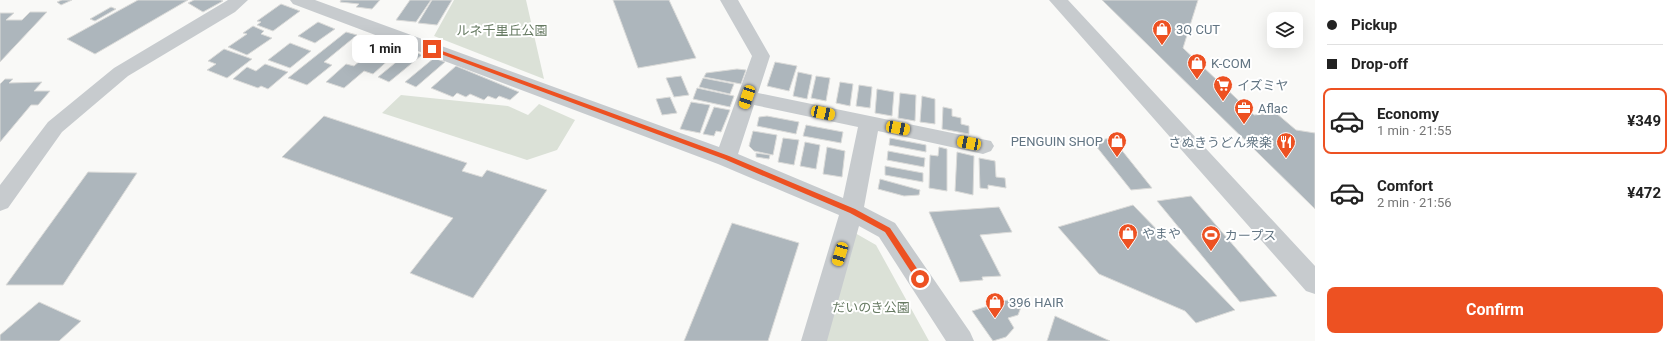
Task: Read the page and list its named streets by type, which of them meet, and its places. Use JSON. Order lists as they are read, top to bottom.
{
  "parks": ["ルネ千里丘公園", "だいのき公園"],
  "places": {
    "shop": [
      "3Q CUT",
      "K-COM",
      "PENGUIN SHOP",
      "やまや",
      "396 HAIR"
    ],
    "supermarket": ["イズミヤ"],
    "office": ["Aflac"],
    "restaurant": ["さぬきうどん衆楽"],
    "sports": ["カープス"]
  },
  "page": {
    "banner": ["Pickup", "Drop-off"],
    "bubble": "1 min",
    "list": [
      {
        "name": "Economy",
        "note": "1 min · 21:55",
        "value": "¥349"
      },
      {
        "name": "Comfort",
        "note": "2 min · 21:56",
        "value": "¥472"
      }
    ],
    "buttons": "Confirm"
  }
}
